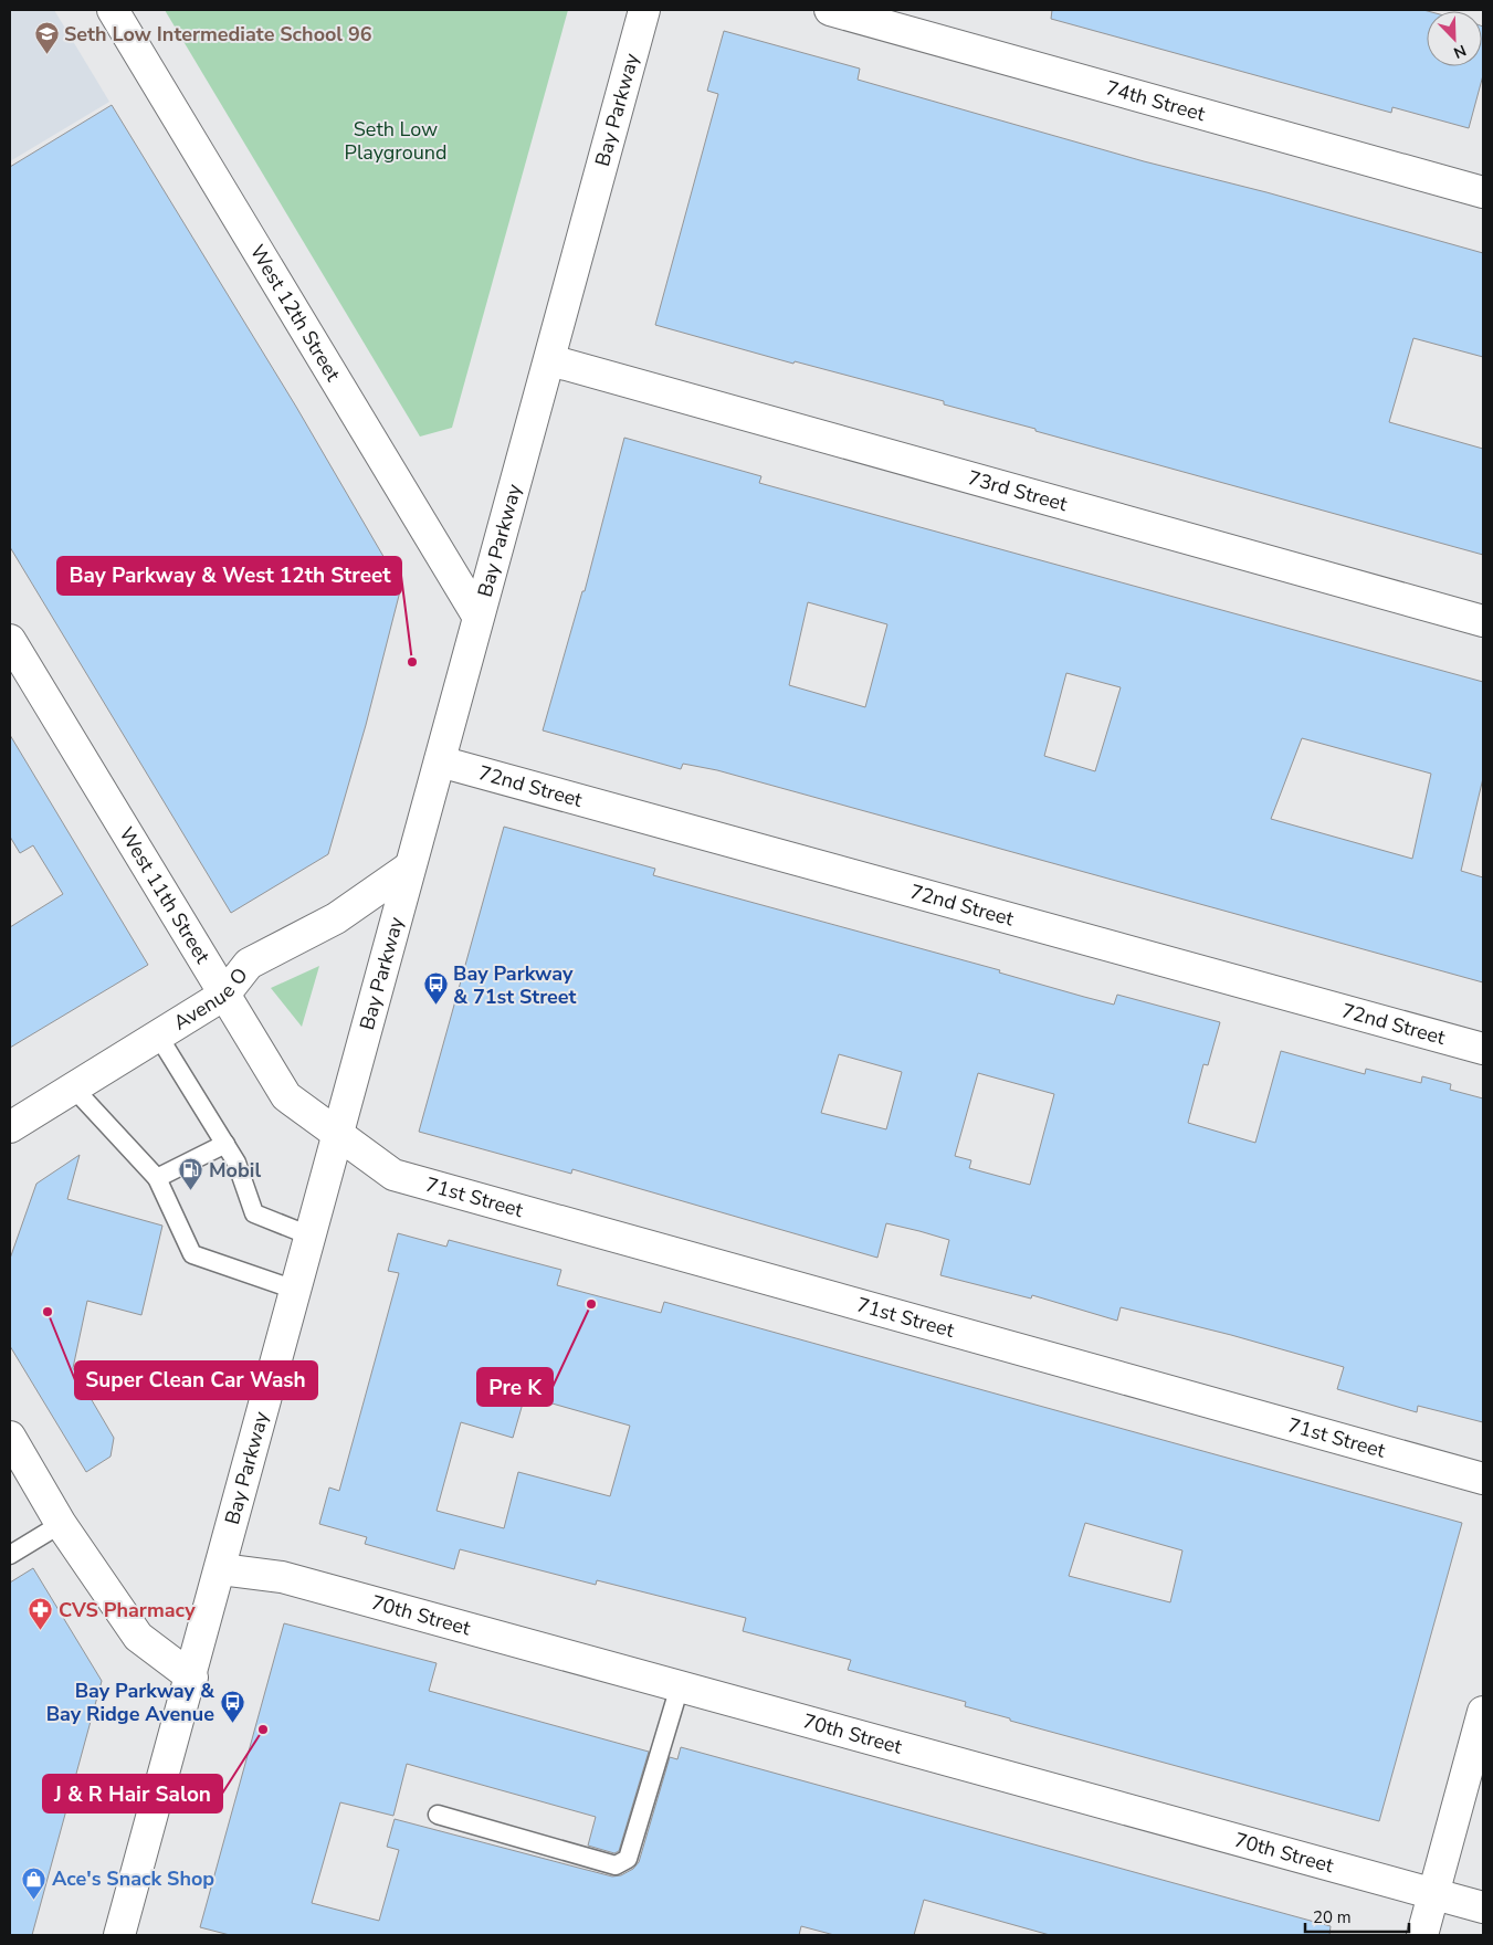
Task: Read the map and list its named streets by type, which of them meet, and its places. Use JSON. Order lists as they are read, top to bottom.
{
  "streets": {
    "street": [
      "74th Street",
      "Bay Parkway",
      "West 12th Street",
      "73rd Street",
      "72nd Street",
      "West 11th Street",
      "Avenue O",
      "71st Street",
      "70th Street"
    ]
  },
  "crossings": [
    ["Bay Parkway", "West 12th Street"],
    ["Bay Parkway", "73rd Street"],
    ["Bay Parkway", "72nd Street"],
    ["Bay Parkway", "West 11th Street"],
    ["Bay Parkway", "Avenue O"],
    ["Bay Parkway", "71st Street"],
    ["Bay Parkway", "70th Street"],
    ["West 11th Street", "Avenue O"],
    ["West 11th Street", "71st Street"]
  ],
  "parks": ["Seth Low Playground"],
  "places": {
    "school or university": ["Seth Low Intermediate School 96"],
    "other": [
      "Bay Parkway & West 12th Street",
      "Pre K",
      "Super Clean Car Wash",
      "J & R Hair Salon"
    ],
    "bus stop": ["Bay Parkway & 71st Street", "Bay Parkway & Bay Ridge Avenue"],
    "fuel station": ["Mobil"],
    "pharmacy": ["CVS Pharmacy"],
    "shop": ["Ace's Snack Shop"]
  },
  "scale_bar": "20 m",
  "north": "bottom right"
}
